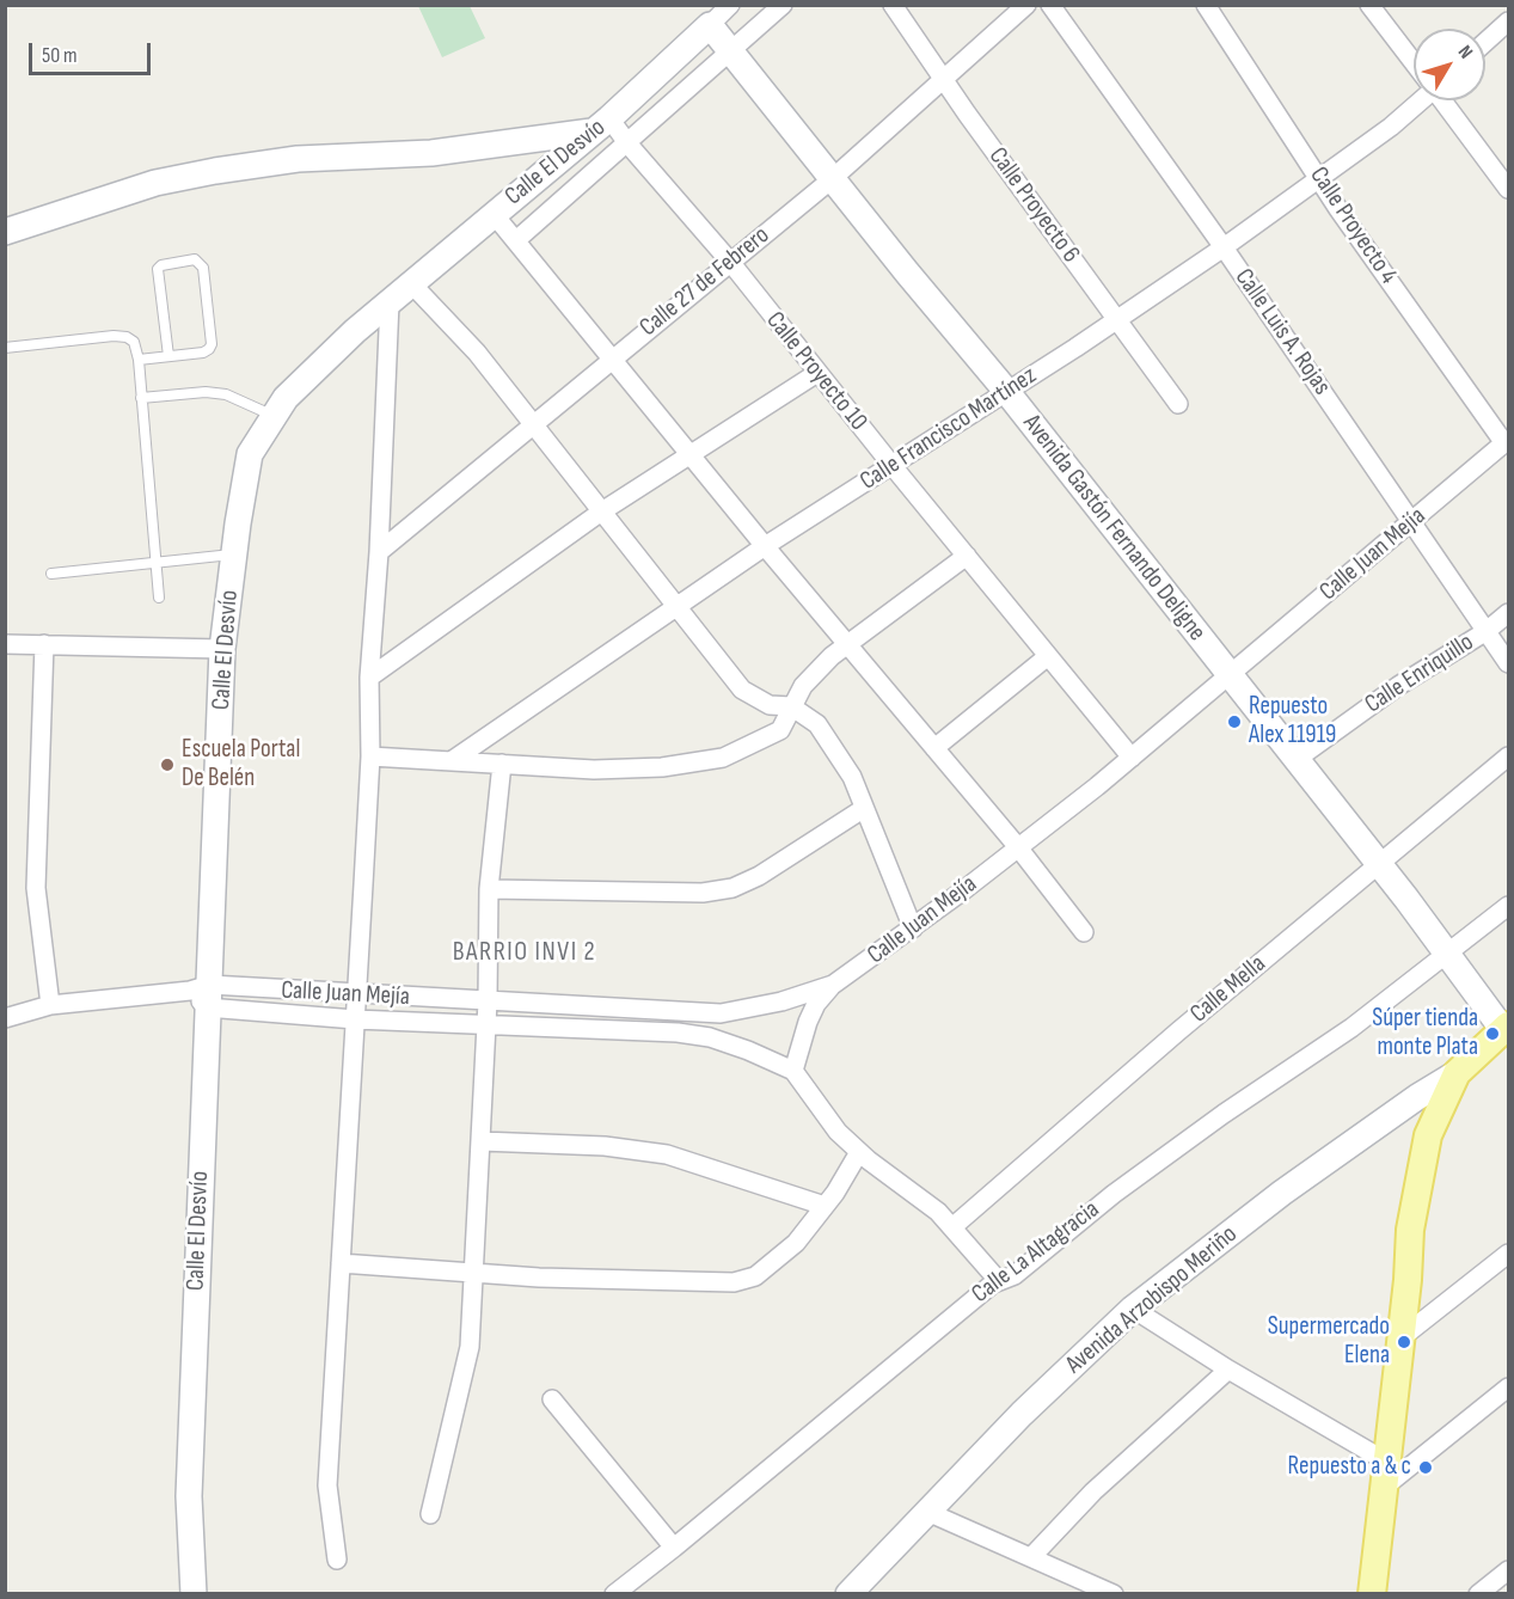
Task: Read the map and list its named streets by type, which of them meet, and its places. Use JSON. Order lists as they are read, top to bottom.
{
  "streets": {
    "street": [
      "Calle El Desvío",
      "Calle Proyecto 6",
      "Calle Proyecto 4",
      "Calle 27 de Febrero",
      "Calle Luis A. Rojas",
      "Calle Proyecto 10",
      "Calle Francisco Martínez",
      "Avenida Gastón Fernando Deligne",
      "Calle Juan Mejía",
      "Calle Enriquillo",
      "Calle Mella",
      "Calle La Altagracia",
      "Avenida Arzobispo Meriño"
    ]
  },
  "crossings": [
    ["Calle El Desvío", "Calle Proyecto 10"],
    ["Calle El Desvío", "Avenida Gastón Fernando Deligne"],
    ["Calle El Desvío", "Calle Juan Mejía"],
    ["Calle Proyecto 6", "Calle 27 de Febrero"],
    ["Calle Proyecto 6", "Calle Francisco Martínez"],
    ["Calle Proyecto 4", "Calle Francisco Martínez"],
    ["Calle Proyecto 4", "Calle Juan Mejía"],
    ["Calle 27 de Febrero", "Calle Proyecto 10"],
    ["Calle 27 de Febrero", "Avenida Gastón Fernando Deligne"],
    ["Calle Luis A. Rojas", "Calle Francisco Martínez"],
    ["Calle Luis A. Rojas", "Calle Juan Mejía"],
    ["Calle Luis A. Rojas", "Calle Enriquillo"],
    ["Calle Proyecto 10", "Calle Francisco Martínez"],
    ["Calle Proyecto 10", "Calle Juan Mejía"],
    ["Calle Francisco Martínez", "Avenida Gastón Fernando Deligne"],
    ["Avenida Gastón Fernando Deligne", "Calle Juan Mejía"],
    ["Avenida Gastón Fernando Deligne", "Calle Enriquillo"],
    ["Avenida Gastón Fernando Deligne", "Calle Mella"],
    ["Avenida Gastón Fernando Deligne", "Calle La Altagracia"]
  ],
  "districts": ["BARRIO INVI 2"],
  "places": [
    "Repuesto Alex 11919",
    "Escuela Portal De Belén",
    "Súper tienda monte Plata",
    "Supermercado Elena",
    "Repuesto a & c"
  ],
  "scale_bar": "50 m",
  "north": "top right"
}
